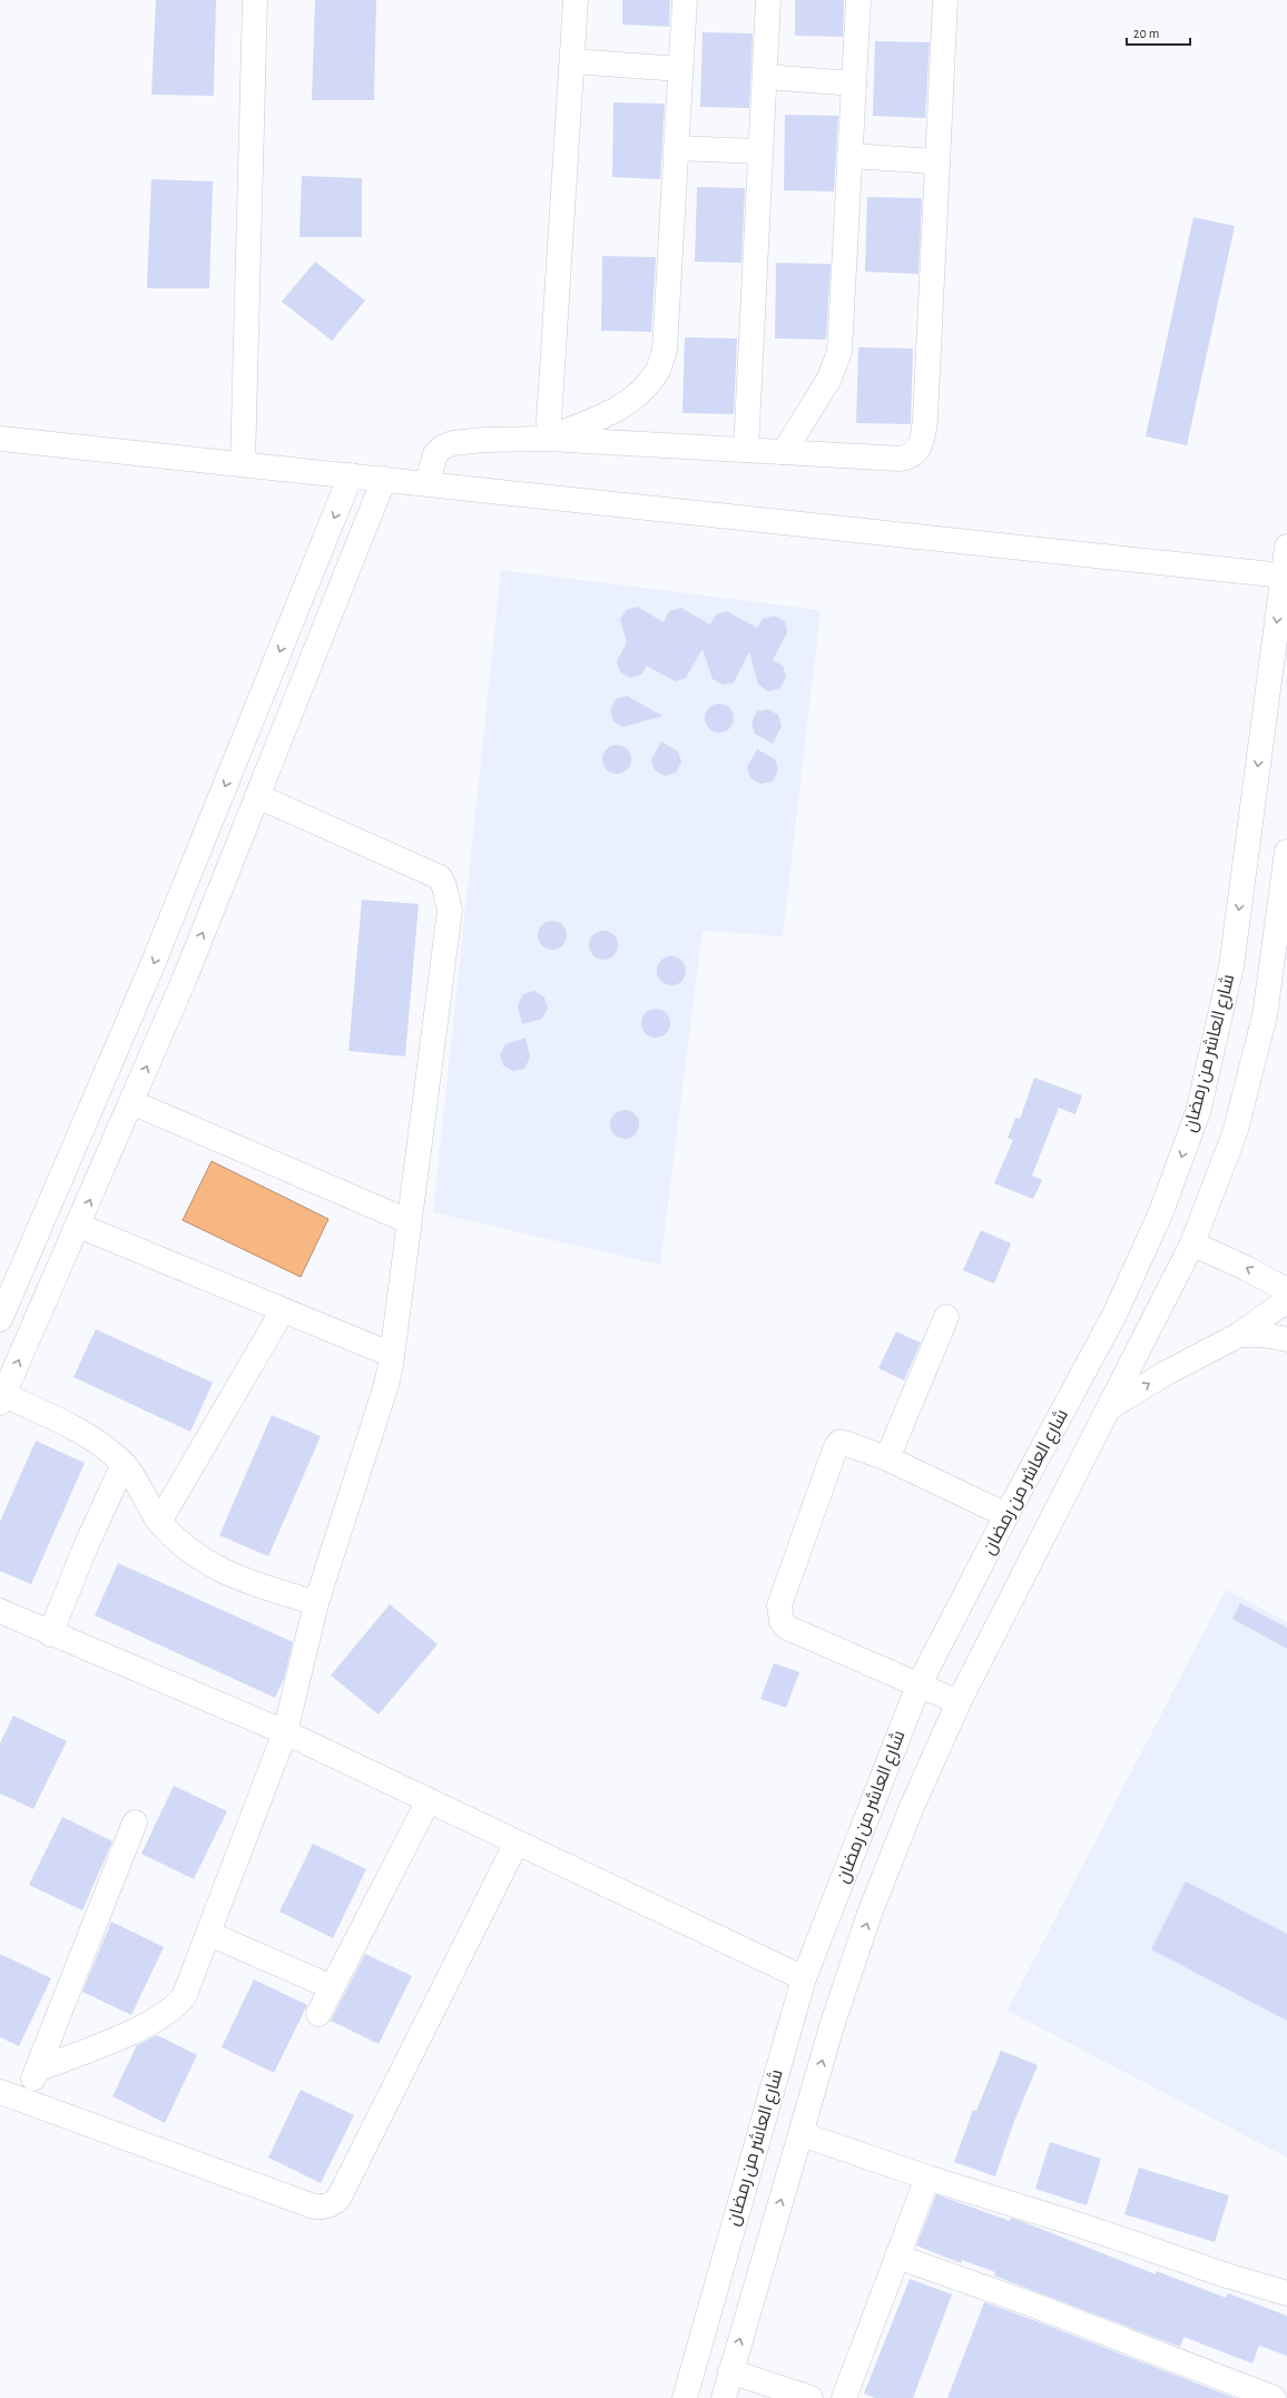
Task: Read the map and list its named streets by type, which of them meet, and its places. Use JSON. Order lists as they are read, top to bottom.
{
  "streets": {
    "street": ["شارع العاشر من رمضان"]
  },
  "scale_bar": "20 m"
}
